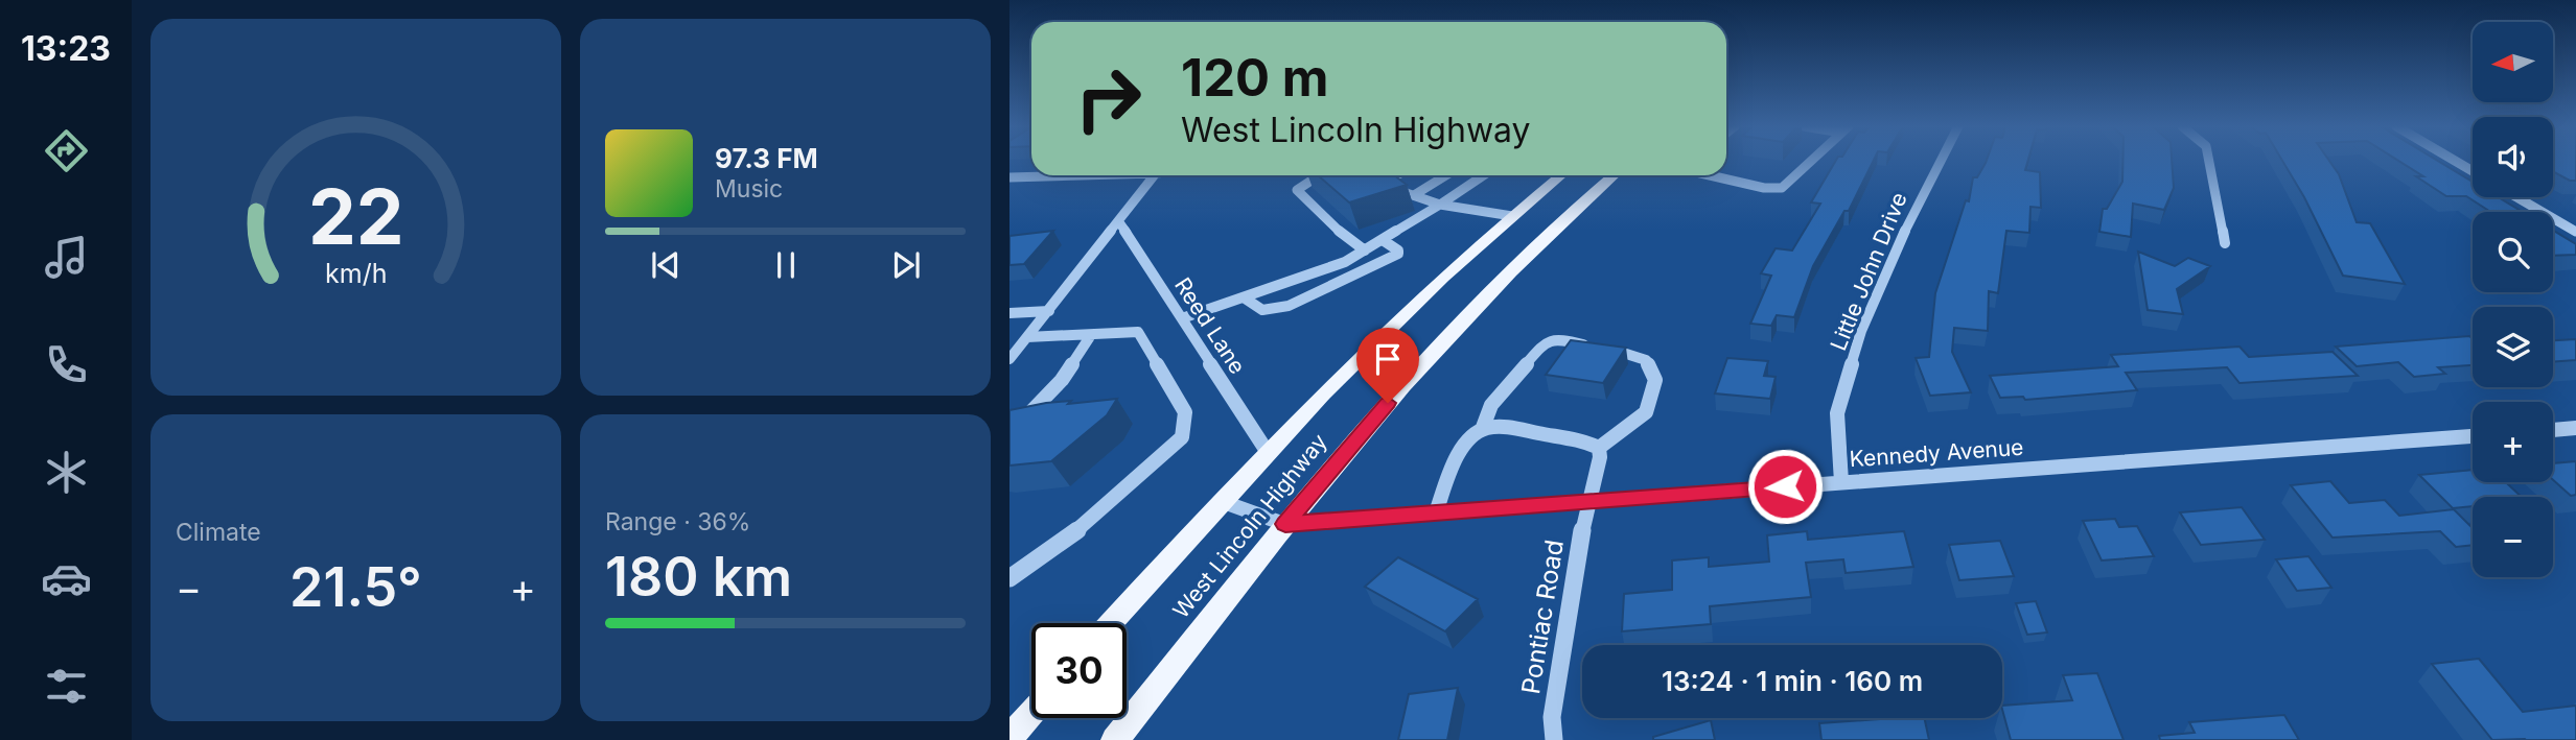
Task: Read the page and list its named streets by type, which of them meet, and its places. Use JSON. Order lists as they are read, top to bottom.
{
  "streets": {
    "main road": ["West Lincoln Highway"],
    "street": [
      "Little John Drive",
      "Reed Lane",
      "Kennedy Avenue",
      "Pontiac Road"
    ]
  },
  "crossings": [
    ["Little John Drive", "Kennedy Avenue"],
    ["Reed Lane", "West Lincoln Highway"],
    ["Kennedy Avenue", "West Lincoln Highway"],
    ["Kennedy Avenue", "Pontiac Road"]
  ],
  "north": "left",
  "page": {
    "tabs": "13:23",
    "map_buttons": ["+", "−"],
    "turn": ["120 m", "West Lincoln Highway"],
    "song": ["97.3 FM", "Music"],
    "tile": [
      "Climate",
      ["Range · 36%", "180 km"]
    ],
    "heat": ["−", "21.5°", "+"],
    "limit": "30",
    "trip": "13:24 · 1 min · 160 m",
    "gauge": ["22", "km/h"]
  }
}
